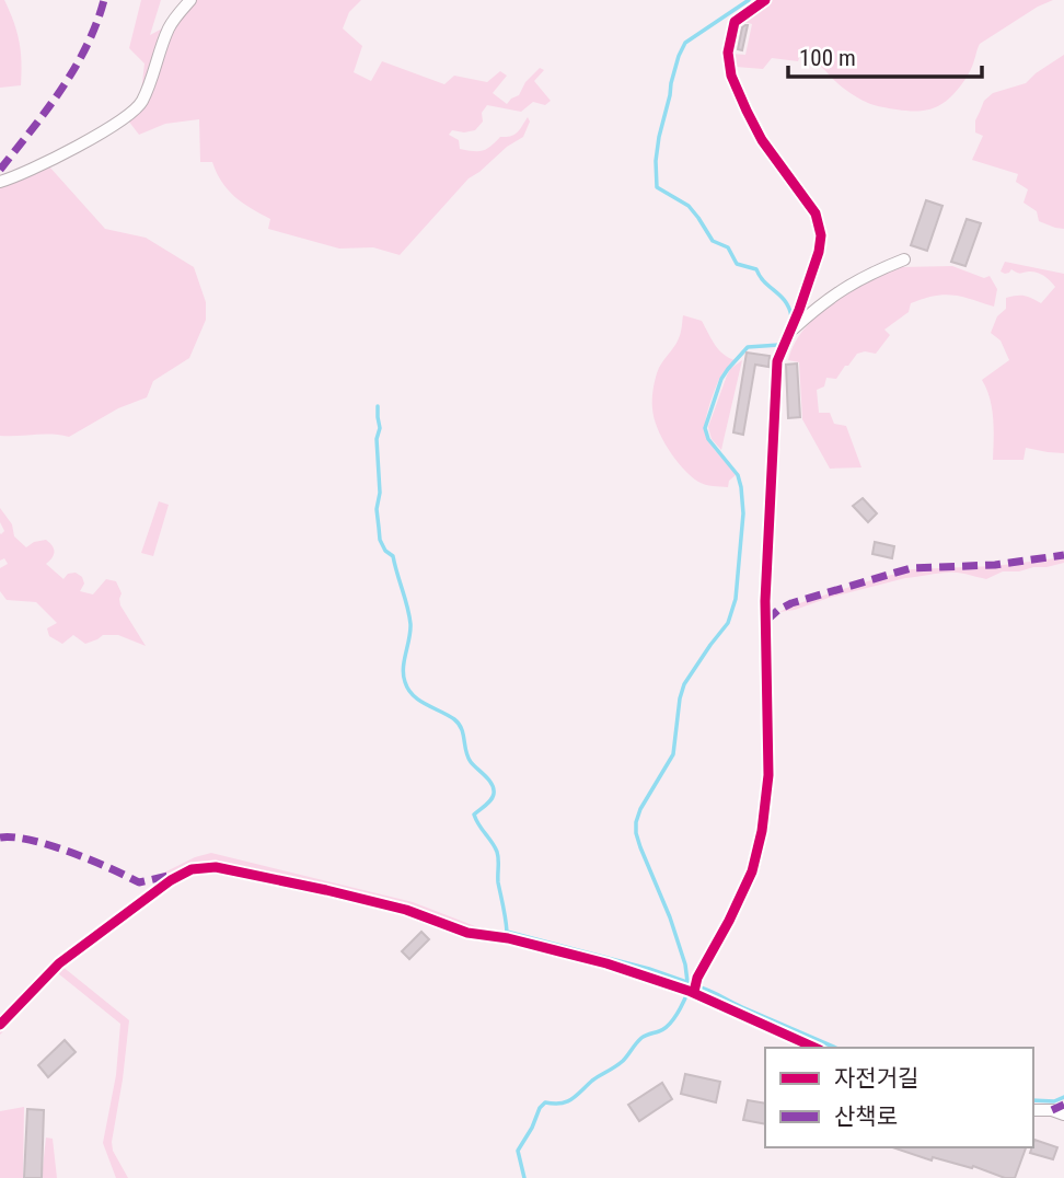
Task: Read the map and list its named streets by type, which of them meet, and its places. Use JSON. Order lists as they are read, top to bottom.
{
  "legend": ["자전거길", "산책로"],
  "scale_bar": "100 m"
}
